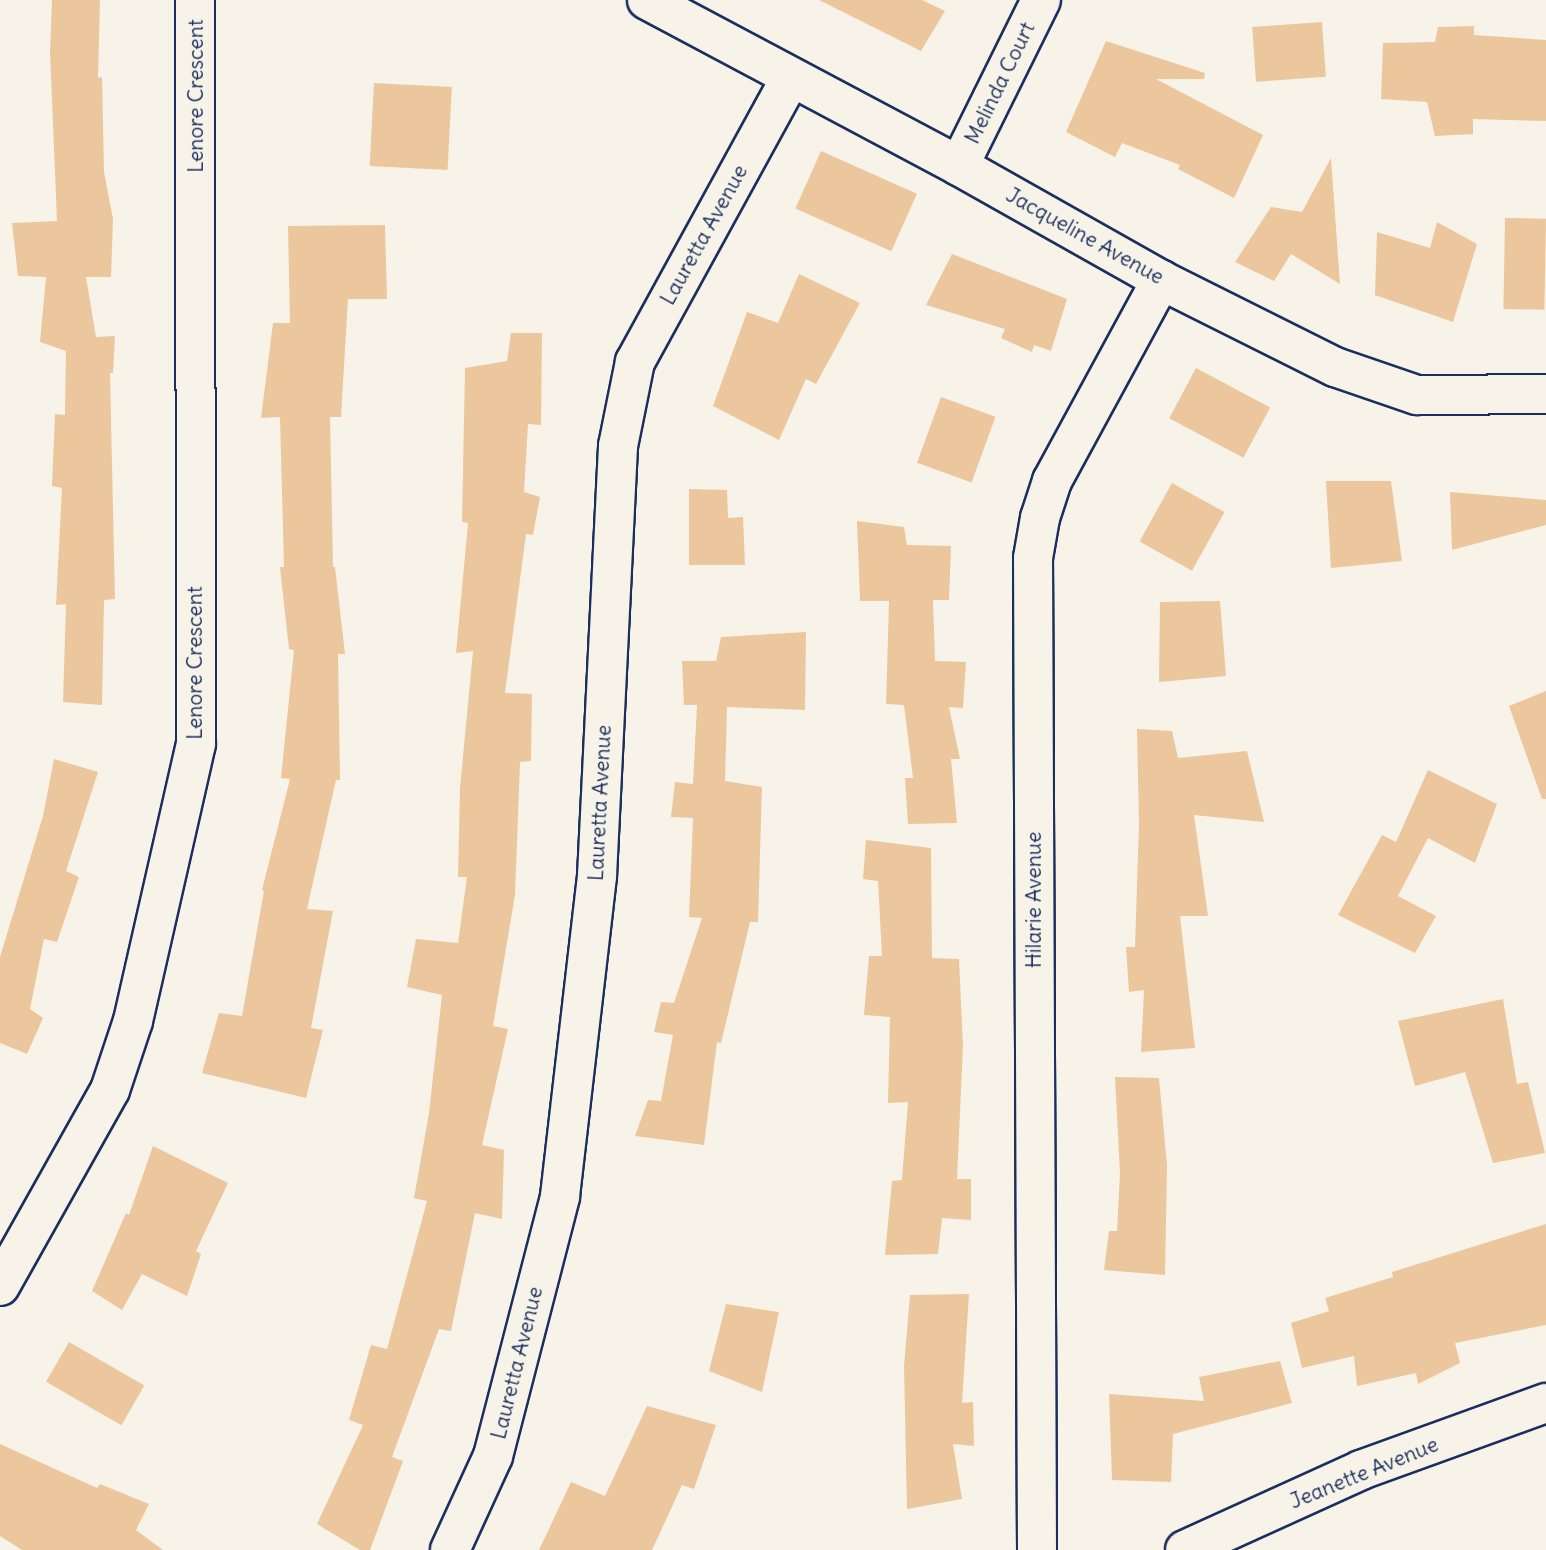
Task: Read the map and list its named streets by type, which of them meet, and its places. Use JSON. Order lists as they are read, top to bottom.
{
  "streets": {
    "street": [
      "Melinda Court",
      "Lenore Crescent",
      "Lauretta Avenue",
      "Jacqueline Avenue",
      "Hilarie Avenue",
      "Jeanette Avenue"
    ]
  },
  "crossings": [
    ["Melinda Court", "Jacqueline Avenue"],
    ["Lauretta Avenue", "Jacqueline Avenue"],
    ["Jacqueline Avenue", "Hilarie Avenue"]
  ]
}
